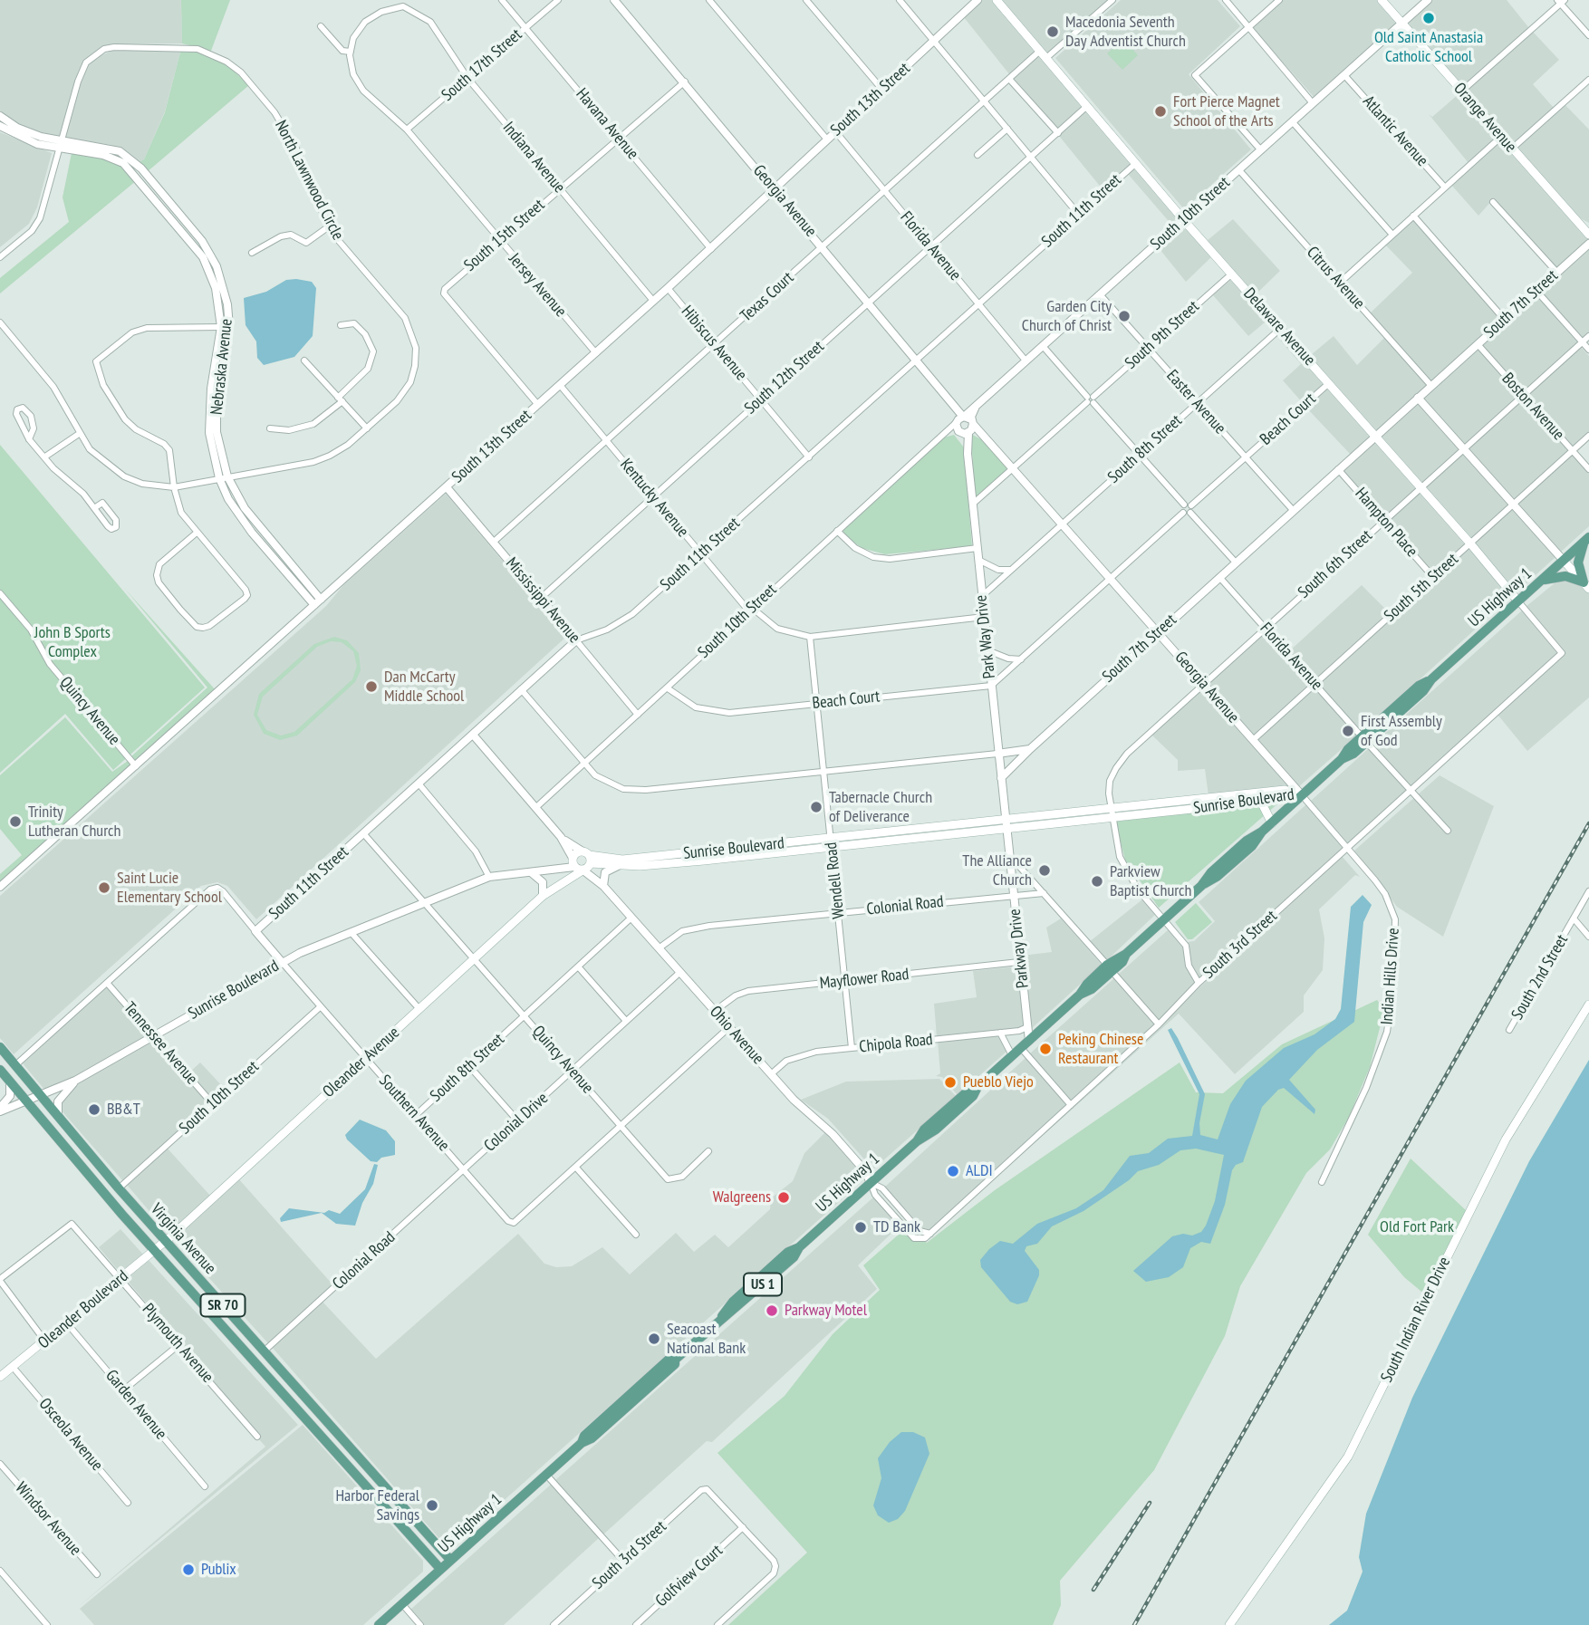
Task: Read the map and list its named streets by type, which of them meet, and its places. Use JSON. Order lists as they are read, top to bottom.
{
  "streets": {
    "main road": [
      "Orange Avenue",
      "Delaware Avenue",
      "US Highway 1",
      "Sunrise Boulevard",
      "Oleander Avenue",
      "Virginia Avenue",
      "US 1",
      "SR 70",
      "Oleander Boulevard",
      "South Indian River Drive"
    ],
    "street": [
      "South 17th Street",
      "South 13th Street",
      "Havana Avenue",
      "Atlantic Avenue",
      "Indiana Avenue",
      "North Lawnwood Circle",
      "Georgia Avenue",
      "South 11th Street",
      "South 10th Street",
      "South 15th Street",
      "Florida Avenue",
      "Citrus Avenue",
      "Jersey Avenue",
      "Texas Court",
      "South 7th Street",
      "South 9th Street",
      "Hibiscus Avenue",
      "Nebraska Avenue",
      "South 12th Street",
      "Easter Avenue",
      "Boston Avenue",
      "Beach Court",
      "South 8th Street",
      "Kentucky Avenue",
      "Hampton Place",
      "South 6th Street",
      "South 5th Street",
      "Mississippi Avenue",
      "Park Way Drive",
      "Quincy Avenue",
      "Wendell Road",
      "Colonial Road",
      "South 3rd Street",
      "Parkway Drive",
      "Indian Hills Drive",
      "South 2nd Street",
      "Mayflower Road",
      "Ohio Avenue",
      "Tennessee Avenue",
      "Chipola Road",
      "Southern Avenue",
      "Colonial Drive",
      "Plymouth Avenue",
      "Garden Avenue",
      "Osceola Avenue",
      "Windsor Avenue",
      "Golfview Court"
    ]
  },
  "crossings": [
    ["South 17th Street", "Havana Avenue"],
    ["South 17th Street", "Indiana Avenue"],
    ["South 17th Street", "Jersey Avenue"],
    ["South 13th Street", "Havana Avenue"],
    ["South 13th Street", "Indiana Avenue"],
    ["South 13th Street", "Georgia Avenue"],
    ["South 13th Street", "South 15th Street"],
    ["South 13th Street", "Florida Avenue"],
    ["South 13th Street", "Jersey Avenue"],
    ["South 13th Street", "Hibiscus Avenue"],
    ["South 13th Street", "Nebraska Avenue"],
    ["South 13th Street", "Kentucky Avenue"],
    ["South 13th Street", "Mississippi Avenue"],
    ["South 13th Street", "Quincy Avenue"],
    ["Orange Avenue", "South 10th Street"],
    ["Havana Avenue", "South 15th Street"],
    ["Atlantic Avenue", "South 10th Street"],
    ["Indiana Avenue", "South 15th Street"],
    ["Indiana Avenue", "Jersey Avenue"],
    ["North Lawnwood Circle", "Nebraska Avenue"],
    ["Georgia Avenue", "South 11th Street"],
    ["Georgia Avenue", "South 10th Street"],
    ["Georgia Avenue", "South 15th Street"],
    ["Georgia Avenue", "Texas Court"],
    ["Georgia Avenue", "South 7th Street"],
    ["Georgia Avenue", "South 9th Street"],
    ["Georgia Avenue", "South 12th Street"],
    ["Georgia Avenue", "South 8th Street"],
    ["Georgia Avenue", "South 6th Street"],
    ["Georgia Avenue", "South 5th Street"],
    ["Georgia Avenue", "US Highway 1"],
    ["Georgia Avenue", "Park Way Drive"],
    ["Georgia Avenue", "Sunrise Boulevard"],
    ["Georgia Avenue", "South 3rd Street"],
    ["Georgia Avenue", "Indian Hills Drive"],
    ["South 11th Street", "Florida Avenue"],
    ["South 11th Street", "Delaware Avenue"],
    ["South 11th Street", "Hibiscus Avenue"],
    ["South 11th Street", "Kentucky Avenue"],
    ["South 11th Street", "Mississippi Avenue"],
    ["South 11th Street", "Quincy Avenue"],
    ["South 11th Street", "Ohio Avenue"],
    ["South 11th Street", "Southern Avenue"],
    ["South 10th Street", "Florida Avenue"],
    ["South 10th Street", "Citrus Avenue"],
    ["South 10th Street", "Delaware Avenue"],
    ["South 10th Street", "Easter Avenue"],
    ["South 10th Street", "Beach Court"],
    ["South 10th Street", "Kentucky Avenue"],
    ["South 10th Street", "Mississippi Avenue"],
    ["South 10th Street", "Park Way Drive"],
    ["South 10th Street", "Ohio Avenue"],
    ["South 10th Street", "Tennessee Avenue"],
    ["South 10th Street", "Southern Avenue"],
    ["South 10th Street", "Virginia Avenue"],
    ["South 15th Street", "Jersey Avenue"],
    ["Florida Avenue", "Texas Court"],
    ["Florida Avenue", "South 7th Street"],
    ["Florida Avenue", "South 12th Street"],
    ["Florida Avenue", "South 6th Street"],
    ["Florida Avenue", "South 5th Street"],
    ["Florida Avenue", "US Highway 1"],
    ["Florida Avenue", "South 3rd Street"],
    ["Citrus Avenue", "South 7th Street"],
    ["Texas Court", "Delaware Avenue"],
    ["Texas Court", "Hibiscus Avenue"],
    ["Texas Court", "Kentucky Avenue"],
    ["Texas Court", "Mississippi Avenue"],
    ["South 7th Street", "Delaware Avenue"],
    ["South 7th Street", "Easter Avenue"],
    ["South 7th Street", "Boston Avenue"],
    ["South 7th Street", "Hampton Place"],
    ["South 7th Street", "Park Way Drive"],
    ["Delaware Avenue", "South 9th Street"],
    ["Delaware Avenue", "South 12th Street"],
    ["Delaware Avenue", "Beach Court"],
    ["Delaware Avenue", "South 8th Street"],
    ["Delaware Avenue", "South 6th Street"],
    ["Delaware Avenue", "South 5th Street"],
    ["Delaware Avenue", "US Highway 1"],
    ["Delaware Avenue", "South 3rd Street"],
    ["South 9th Street", "Easter Avenue"],
    ["South 9th Street", "Park Way Drive"],
    ["Hibiscus Avenue", "South 12th Street"],
    ["South 12th Street", "Kentucky Avenue"],
    ["South 12th Street", "Mississippi Avenue"],
    ["Easter Avenue", "Beach Court"],
    ["Easter Avenue", "South 8th Street"],
    ["Boston Avenue", "South 6th Street"],
    ["Boston Avenue", "South 5th Street"],
    ["Beach Court", "Park Way Drive"],
    ["Beach Court", "Wendell Road"],
    ["South 8th Street", "Park Way Drive"],
    ["South 8th Street", "Quincy Avenue"],
    ["South 8th Street", "Ohio Avenue"],
    ["South 8th Street", "Southern Avenue"],
    ["Hampton Place", "South 6th Street"],
    ["Hampton Place", "South 5th Street"],
    ["South 6th Street", "US Highway 1"],
    ["South 6th Street", "Sunrise Boulevard"],
    ["South 6th Street", "South 3rd Street"],
    ["US Highway 1", "Sunrise Boulevard"],
    ["US Highway 1", "Parkway Drive"],
    ["US Highway 1", "Ohio Avenue"],
    ["US Highway 1", "Virginia Avenue"],
    ["Park Way Drive", "Sunrise Boulevard"],
    ["Park Way Drive", "Parkway Drive"],
    ["Quincy Avenue", "Sunrise Boulevard"],
    ["Quincy Avenue", "Oleander Avenue"],
    ["Quincy Avenue", "Colonial Drive"],
    ["Sunrise Boulevard", "Wendell Road"],
    ["Sunrise Boulevard", "Parkway Drive"],
    ["Sunrise Boulevard", "Ohio Avenue"],
    ["Sunrise Boulevard", "Tennessee Avenue"],
    ["Sunrise Boulevard", "Oleander Avenue"],
    ["Sunrise Boulevard", "Southern Avenue"],
    ["Sunrise Boulevard", "Virginia Avenue"],
    ["Wendell Road", "Colonial Road"],
    ["Wendell Road", "Mayflower Road"],
    ["Wendell Road", "Chipola Road"],
    ["Colonial Road", "Parkway Drive"],
    ["Colonial Road", "Ohio Avenue"],
    ["Colonial Road", "Southern Avenue"],
    ["Colonial Road", "Colonial Drive"],
    ["Colonial Road", "Virginia Avenue"],
    ["South 3rd Street", "Indian Hills Drive"],
    ["South 3rd Street", "Ohio Avenue"],
    ["South 3rd Street", "Golfview Court"],
    ["Parkway Drive", "Mayflower Road"],
    ["Parkway Drive", "Chipola Road"],
    ["Mayflower Road", "Ohio Avenue"],
    ["Ohio Avenue", "Chipola Road"],
    ["Ohio Avenue", "Oleander Avenue"],
    ["Ohio Avenue", "Colonial Drive"],
    ["Tennessee Avenue", "Southern Avenue"],
    ["Oleander Avenue", "Southern Avenue"],
    ["Oleander Avenue", "Virginia Avenue"],
    ["Oleander Avenue", "Oleander Boulevard"],
    ["Southern Avenue", "Colonial Drive"],
    ["Virginia Avenue", "Oleander Boulevard"],
    ["Oleander Boulevard", "Plymouth Avenue"],
    ["Oleander Boulevard", "Garden Avenue"],
    ["Oleander Boulevard", "Osceola Avenue"]
  ],
  "parks": ["John B Sports Complex", "Old Fort Park"],
  "places": [
    "Old Saint Anastasia Catholic School",
    "Macedonia Seventh Day Adventist Church",
    "Fort Pierce Magnet School of the Arts",
    "Garden City Church of Christ",
    "Dan McCarty Middle School",
    "First Assembly of God",
    "Tabernacle Church of Deliverance",
    "Trinity Lutheran Church",
    "The Alliance Church",
    "Parkview Baptist Church",
    "Saint Lucie Elementary School",
    "Peking Chinese Restaurant",
    "Pueblo Viejo",
    "BB&T",
    "ALDI",
    "Walgreens",
    "TD Bank",
    "Parkway Motel",
    "Seacoast National Bank",
    "Harbor Federal Savings",
    "Publix"
  ]
}
